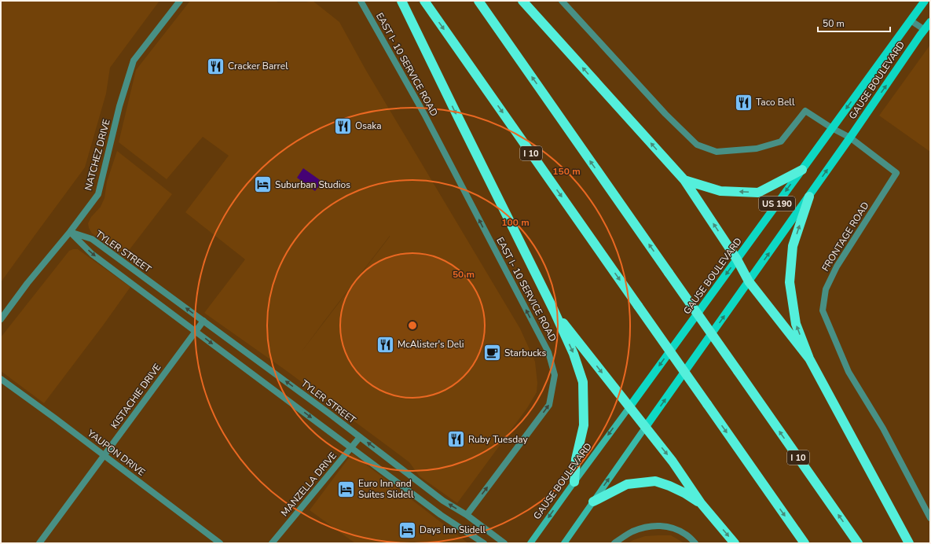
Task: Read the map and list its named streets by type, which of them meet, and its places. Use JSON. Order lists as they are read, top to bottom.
{
  "streets": {
    "highway": ["I 10"],
    "main road": ["GAUSE BOULEVARD", "US 190"],
    "street": [
      "EAST I- 10 SERVICE ROAD",
      "NATCHEZ DRIVE",
      "FRONTAGE ROAD",
      "TYLER STREET",
      "KISTACHIE DRIVE",
      "YAUPON DRIVE",
      "MANZELLA DRIVE"
    ]
  },
  "crossings": [
    ["EAST I- 10 SERVICE ROAD", "TYLER STREET"],
    ["GAUSE BOULEVARD", "FRONTAGE ROAD"],
    ["NATCHEZ DRIVE", "TYLER STREET"],
    ["TYLER STREET", "KISTACHIE DRIVE"],
    ["TYLER STREET", "MANZELLA DRIVE"],
    ["KISTACHIE DRIVE", "YAUPON DRIVE"]
  ],
  "one_way": ["EAST I- 10 SERVICE ROAD"],
  "places": {
    "restaurant": [
      "Cracker Barrel",
      "Taco Bell",
      "Osaka",
      "McAlister's Deli",
      "Ruby Tuesday"
    ],
    "hotel": ["Suburban Studios", "Euro Inn and Suites Slidell", "Days Inn Slidell"],
    "cafe": ["Starbucks"]
  },
  "scale_bar": "50 m",
  "rings": ["150 m", "100 m", "50 m"]
}
